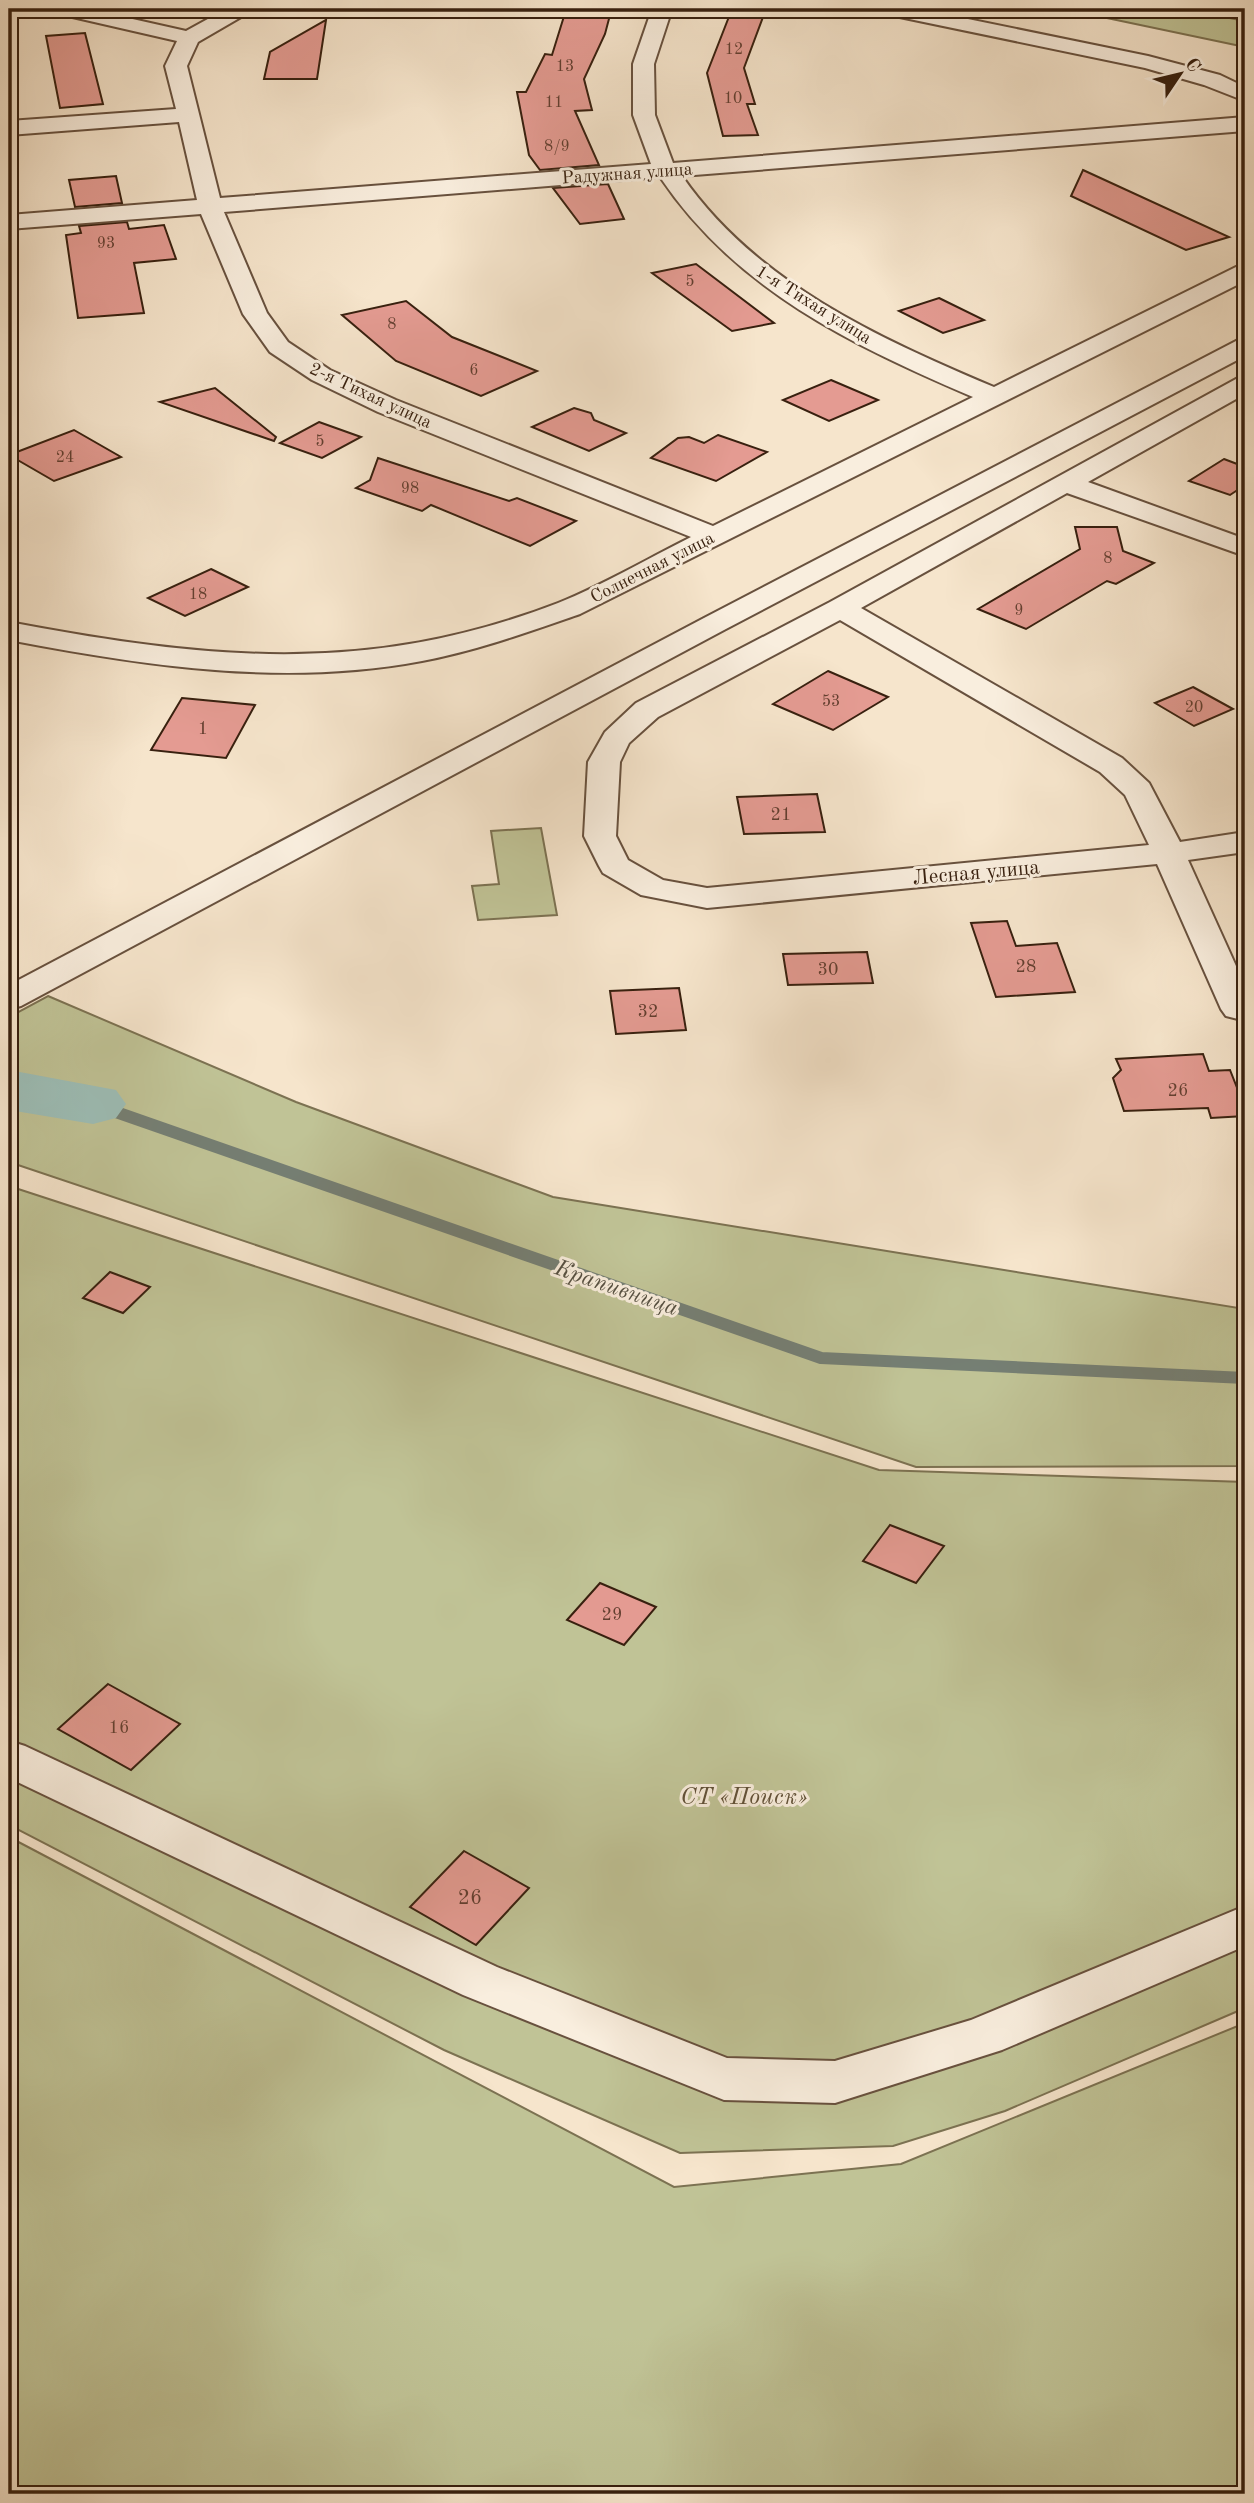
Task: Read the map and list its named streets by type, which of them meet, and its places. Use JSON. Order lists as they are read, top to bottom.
{
  "streets": {
    "street": [
      "Радужная улица",
      "1-я Тихая улица",
      "2-я Тихая улица",
      "Солнечная улица",
      "Лесная улица"
    ]
  },
  "crossings": [
    ["Радужная улица", "1-я Тихая улица"],
    ["Радужная улица", "2-я Тихая улица"],
    ["1-я Тихая улица", "Солнечная улица"],
    ["2-я Тихая улица", "Солнечная улица"]
  ],
  "water": ["Крапивница"],
  "parks": ["СТ «Поиск»"],
  "house_numbers": [
    "12",
    "13",
    "10",
    "11",
    "8/9",
    "93",
    "5",
    "8",
    "6",
    "5",
    "24",
    "98",
    "8",
    "18",
    "9",
    "53",
    "20",
    "1",
    "21",
    "28",
    "30",
    "32",
    "26",
    "29",
    "16",
    "26"
  ],
  "north": "top right"
}
